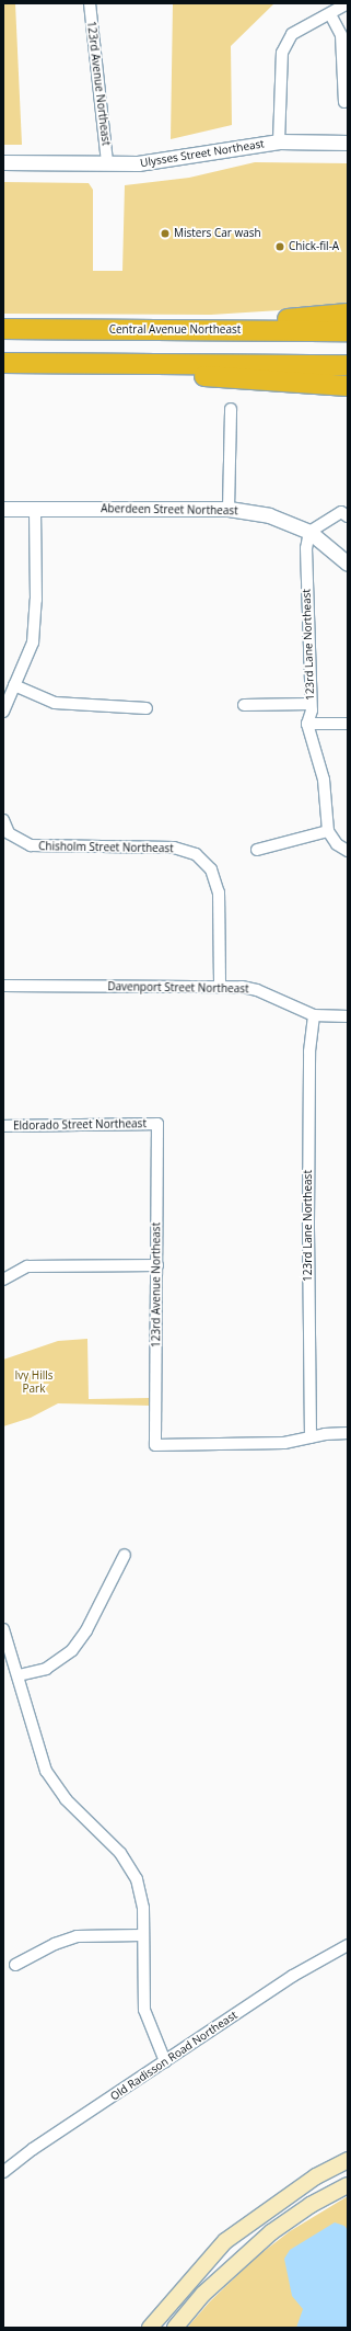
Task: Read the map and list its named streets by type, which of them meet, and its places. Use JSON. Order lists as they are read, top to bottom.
{
  "streets": {
    "highway": ["Central Avenue Northeast"],
    "street": [
      "123rd Avenue Northeast",
      "Ulysses Street Northeast",
      "Aberdeen Street Northeast",
      "123rd Lane Northeast",
      "Chisholm Street Northeast",
      "Davenport Street Northeast",
      "Eldorado Street Northeast",
      "Old Radisson Road Northeast"
    ]
  },
  "crossings": [
    ["123rd Avenue Northeast", "Ulysses Street Northeast"],
    ["123rd Avenue Northeast", "123rd Lane Northeast"],
    ["123rd Avenue Northeast", "Eldorado Street Northeast"],
    ["Aberdeen Street Northeast", "123rd Lane Northeast"],
    ["123rd Lane Northeast", "Davenport Street Northeast"],
    ["Chisholm Street Northeast", "Davenport Street Northeast"]
  ],
  "parks": ["Ivy Hills Park"],
  "places": ["Misters Car wash", "Chick-fil-A"]
}
